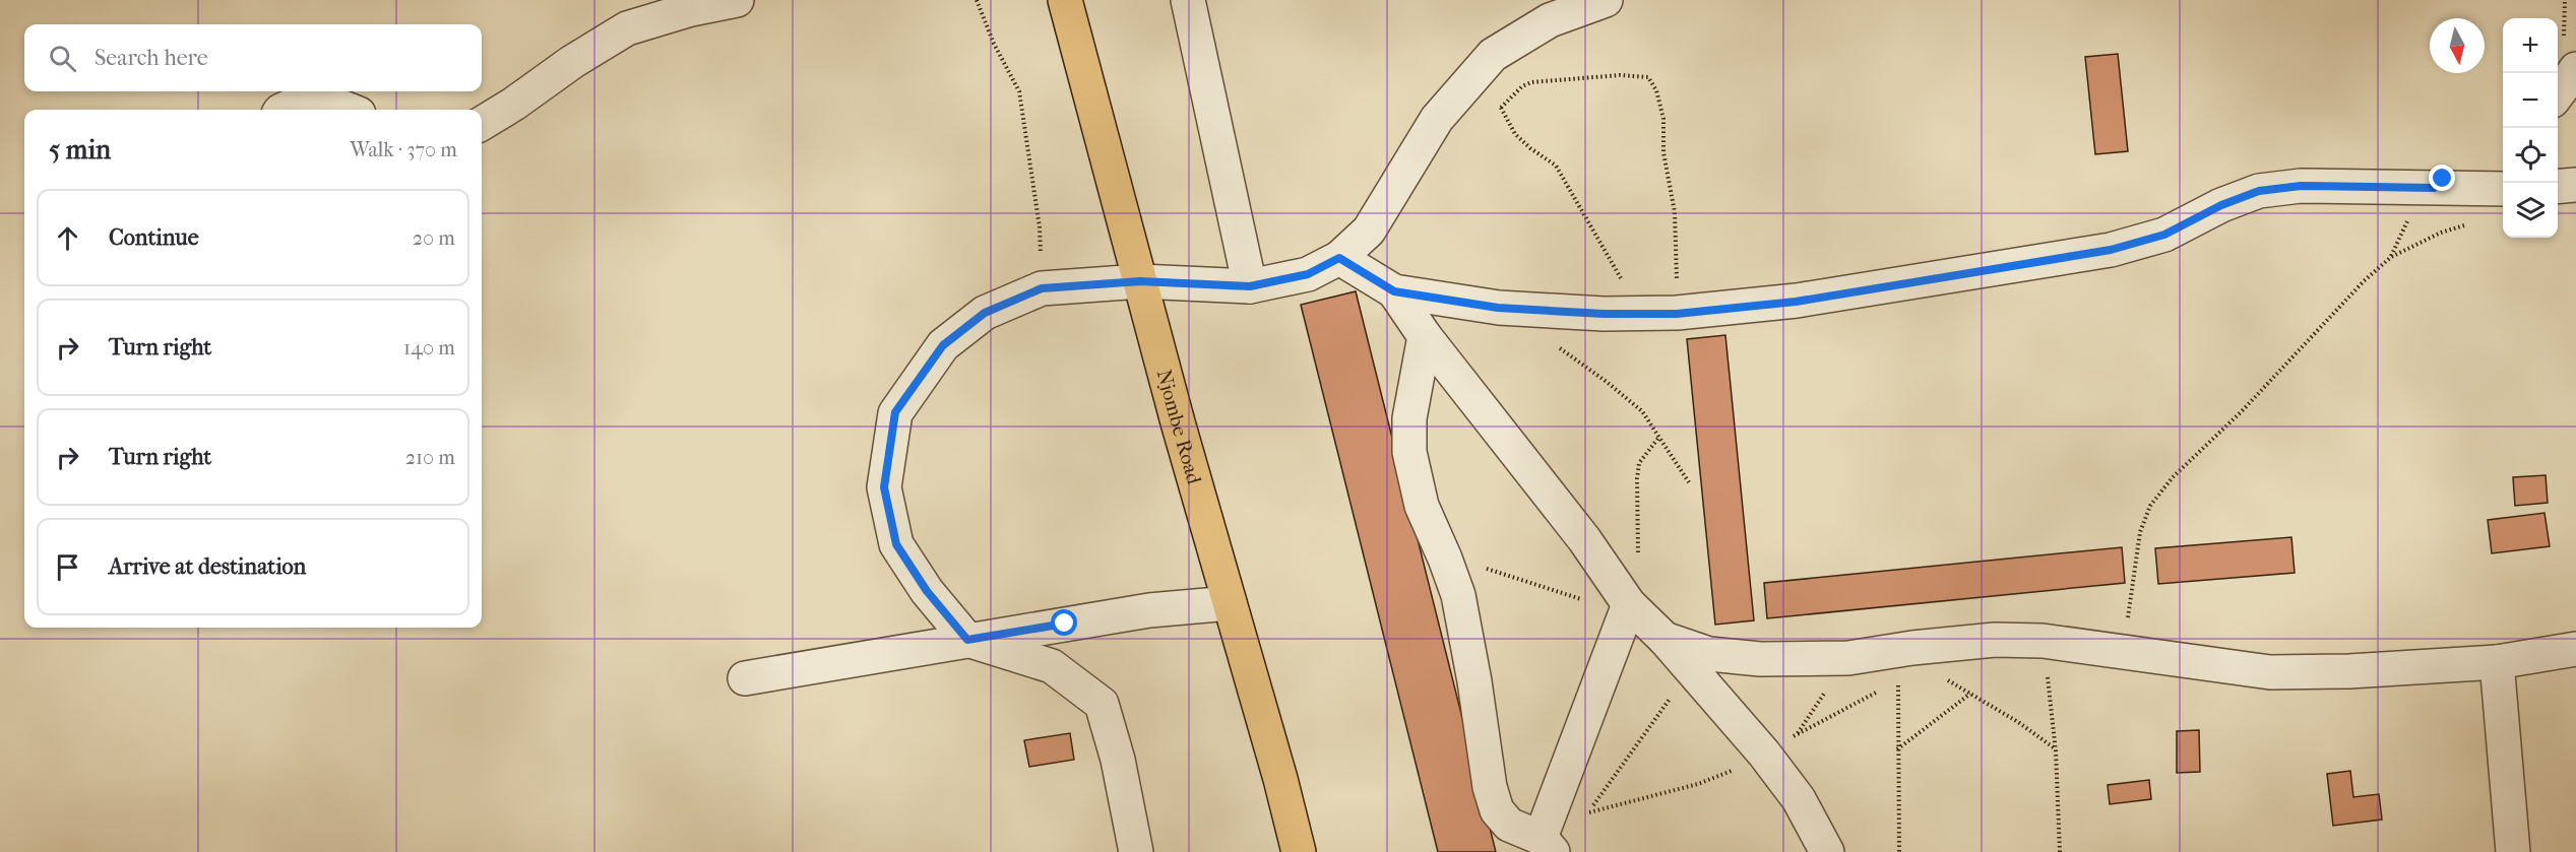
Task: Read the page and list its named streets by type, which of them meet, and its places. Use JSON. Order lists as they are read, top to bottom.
{
  "streets": {
    "highway": ["Njombe Road"]
  },
  "north": "bottom",
  "page": {
    "map_buttons": ["+", "−"],
    "search": "Search here",
    "heading": ["5 min", "Walk · 370 m"],
    "list": [
      ["Continue", "20 m"],
      ["Turn right", "140 m"],
      ["Turn right", "210 m"],
      "Arrive at destination"
    ]
  }
}
